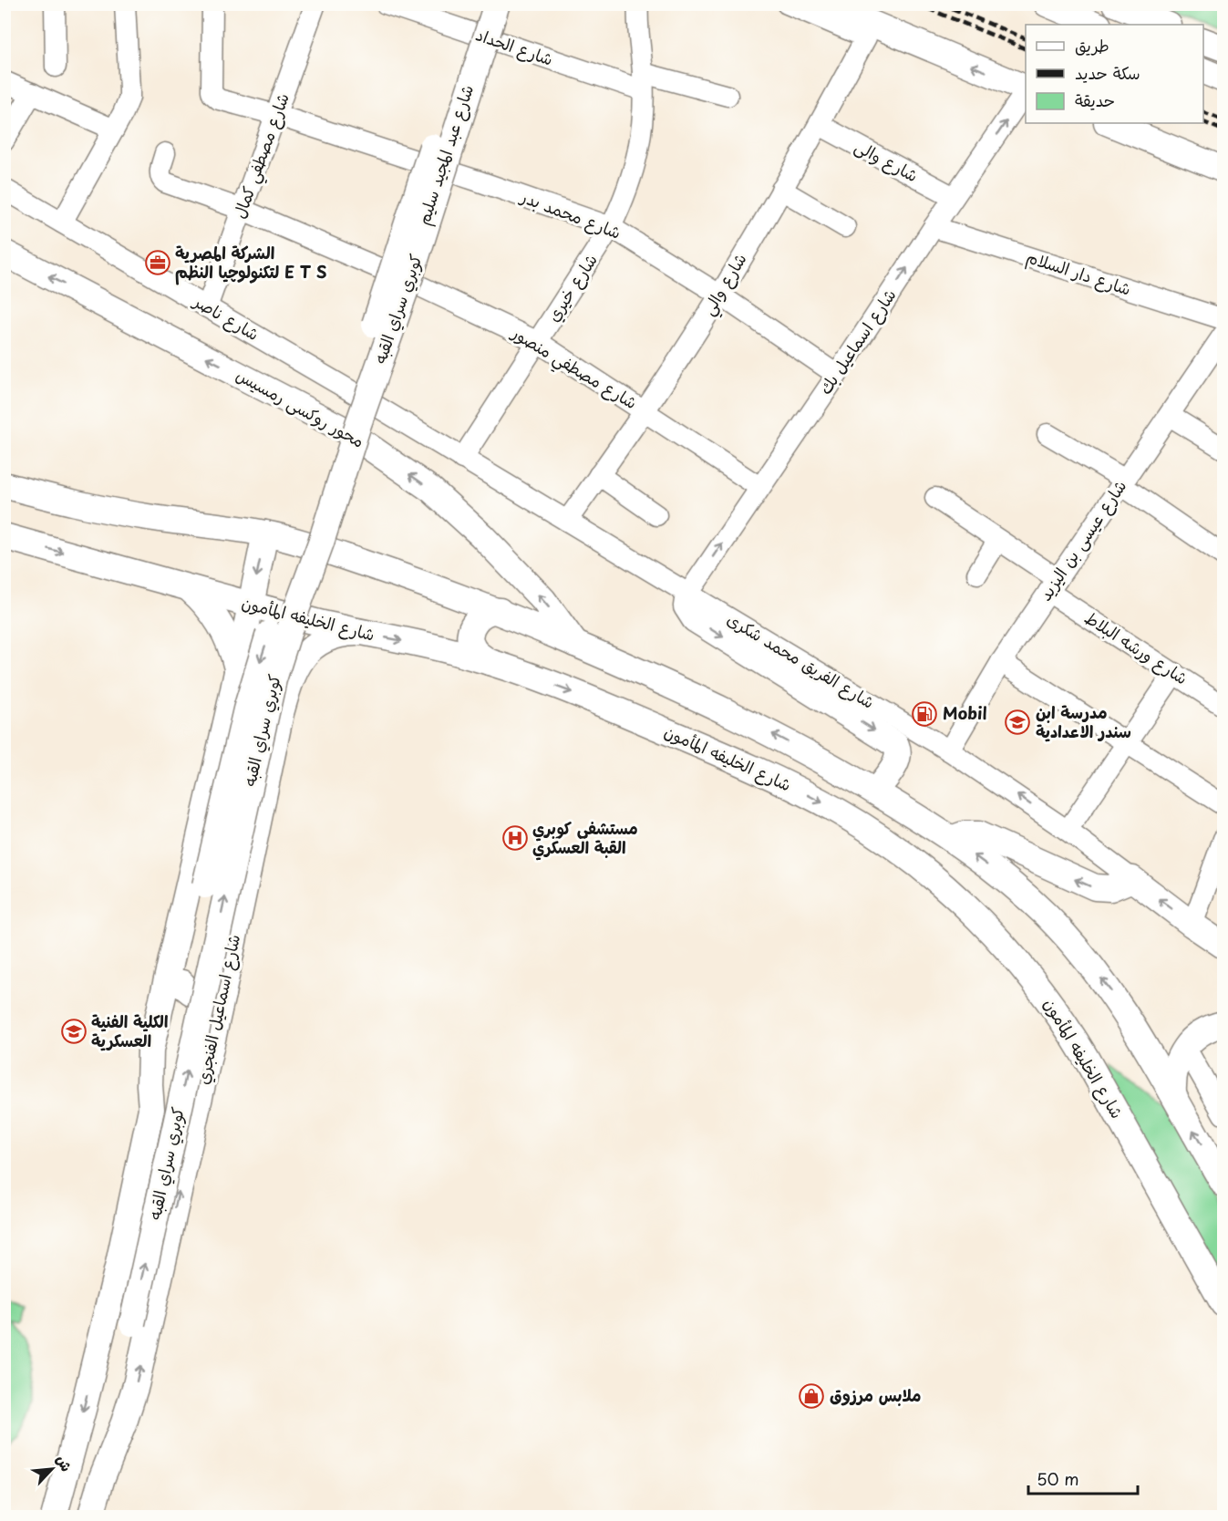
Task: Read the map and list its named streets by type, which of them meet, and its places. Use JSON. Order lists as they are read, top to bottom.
{
  "streets": {
    "main road": [
      "كوبري سراي القبه",
      "محور روكسى رمسيس",
      "شارع الخليفه المأمون",
      "شارع الفريق محمد شكرى",
      "شارع اسماعيل الفنجري"
    ],
    "street": [
      "شارع الحداد",
      "شارع عبد المجيد سليم",
      "شارع مصطفي كمال",
      "شارع والى",
      "شارع محمد بدر",
      "شارع دار السلام",
      "شارع والي",
      "شارع خيري",
      "شارع ناصر",
      "شارع اسماعيل بك",
      "شارع مصطفي منصور",
      "شارع عيسى بن اليزيد",
      "شارع ورشه البلاط"
    ]
  },
  "crossings": [
    ["شارع الحداد", "شارع عبد المجيد سليم"],
    ["شارع الحداد", "شارع خيري"],
    ["شارع عبد المجيد سليم", "شارع محمد بدر"],
    ["شارع عبد المجيد سليم", "كوبري سراي القبه"],
    ["شارع عبد المجيد سليم", "شارع ناصر"],
    ["شارع عبد المجيد سليم", "شارع مصطفي منصور"],
    ["شارع عبد المجيد سليم", "شارع الفريق محمد شكرى"],
    ["شارع مصطفي كمال", "شارع محمد بدر"],
    ["شارع مصطفي كمال", "شارع ناصر"],
    ["شارع مصطفي كمال", "شارع مصطفي منصور"],
    ["شارع والى", "شارع والي"],
    ["شارع والى", "شارع اسماعيل بك"],
    ["شارع محمد بدر", "شارع والي"],
    ["شارع محمد بدر", "شارع خيري"],
    ["شارع محمد بدر", "شارع اسماعيل بك"],
    ["شارع دار السلام", "شارع اسماعيل بك"],
    ["شارع والي", "شارع مصطفي منصور"],
    ["شارع والي", "شارع الفريق محمد شكرى"],
    ["شارع خيري", "شارع مصطفي منصور"],
    ["شارع خيري", "شارع الفريق محمد شكرى"],
    ["كوبري سراي القبه", "شارع اسماعيل الفنجري"],
    ["شارع ناصر", "شارع الفريق محمد شكرى"],
    ["شارع اسماعيل بك", "شارع مصطفي منصور"],
    ["شارع اسماعيل بك", "شارع الفريق محمد شكرى"],
    ["شارع عيسى بن اليزيد", "شارع ورشه البلاط"],
    ["شارع عيسى بن اليزيد", "شارع الفريق محمد شكرى"],
    ["شارع الخليفه المأمون", "شارع اسماعيل الفنجري"]
  ],
  "one_way": ["شارع اسماعيل بك"],
  "places": {
    "office": ["الشركة المصرية لتكنولوچيا النظم E T S"],
    "fuel station": ["Mobil"],
    "school or university": ["مدرسة ابن سندر الاعدادية", "الكلية الفنية العسكرية"],
    "hospital": ["مستشفى كوبري القبة العسكري"],
    "shop": ["ملابس مرزوق"]
  },
  "legend": ["طريق", "سكة حديد", "حديقة"],
  "scale_bar": "50 m",
  "north": "top right"
}
